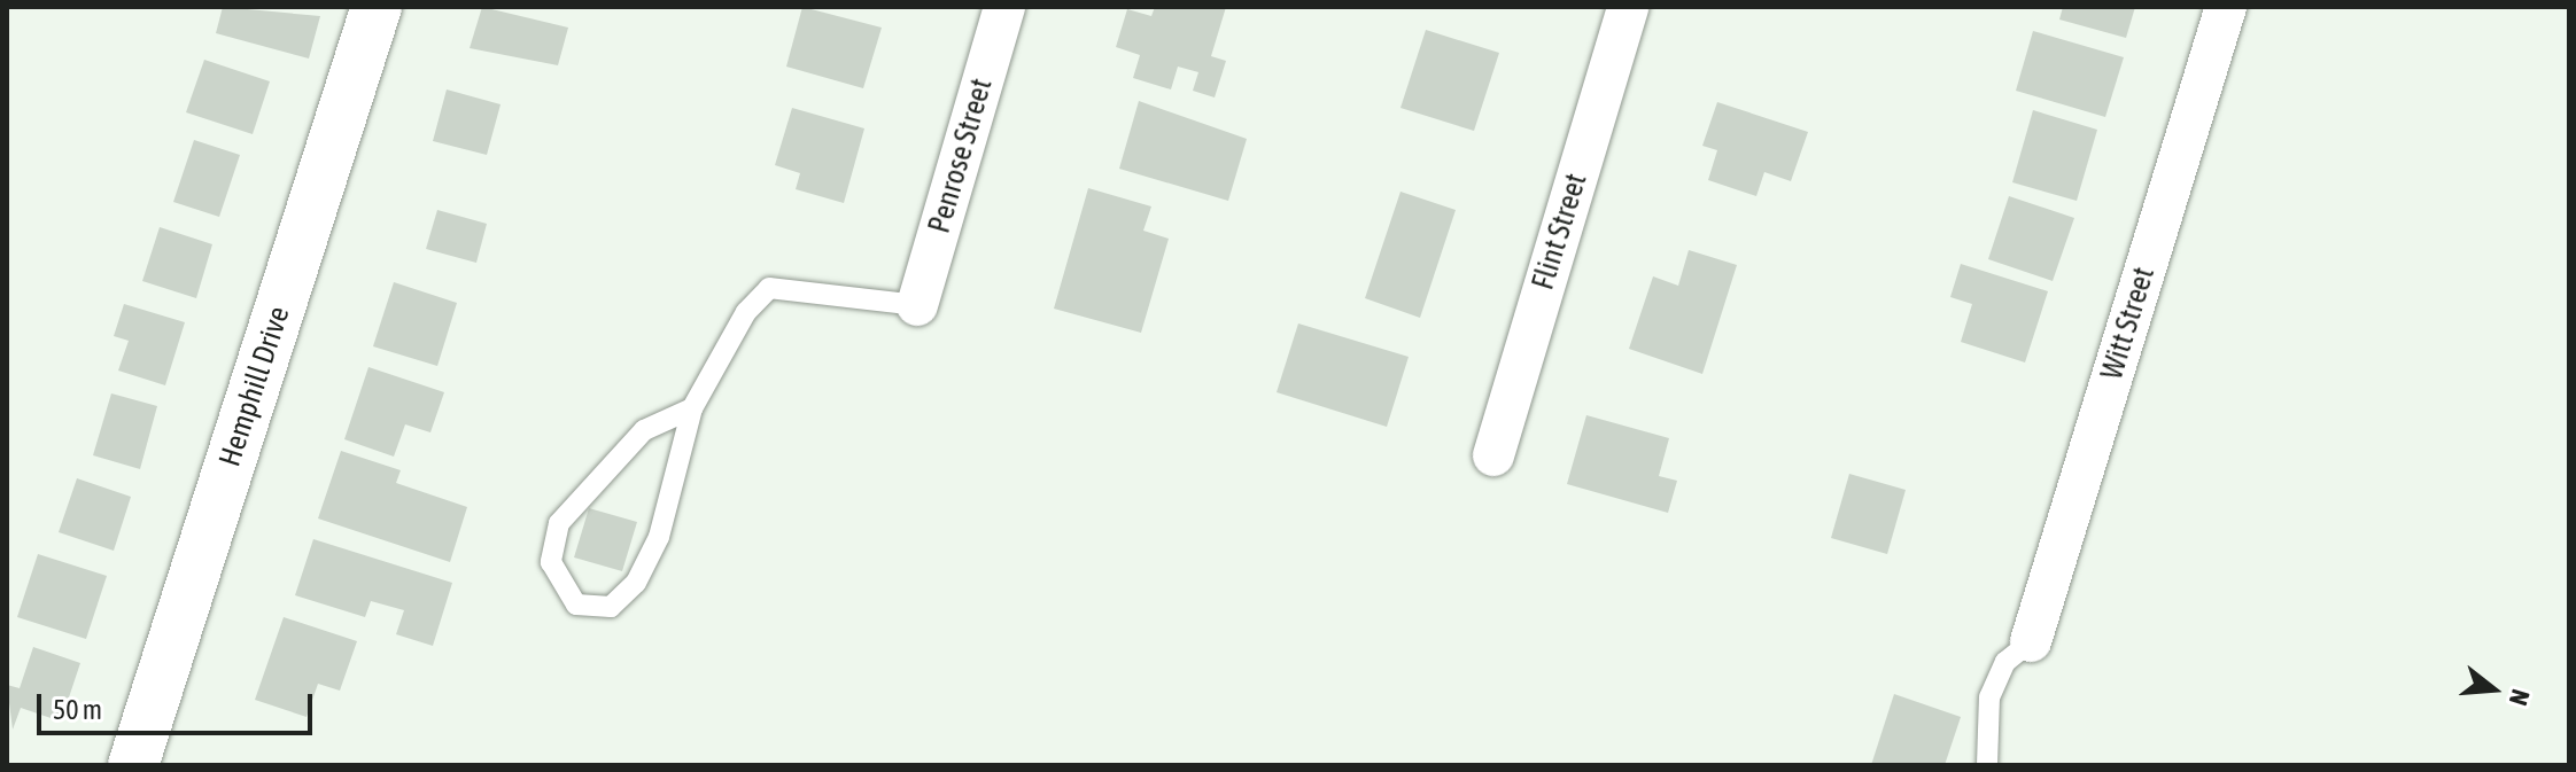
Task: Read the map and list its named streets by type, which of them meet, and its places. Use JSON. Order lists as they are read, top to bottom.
{
  "streets": {
    "street": [
      "Penrose Street",
      "Flint Street",
      "Witt Street",
      "Hemphill Drive"
    ]
  },
  "scale_bar": "50 m",
  "north": "right"
}
